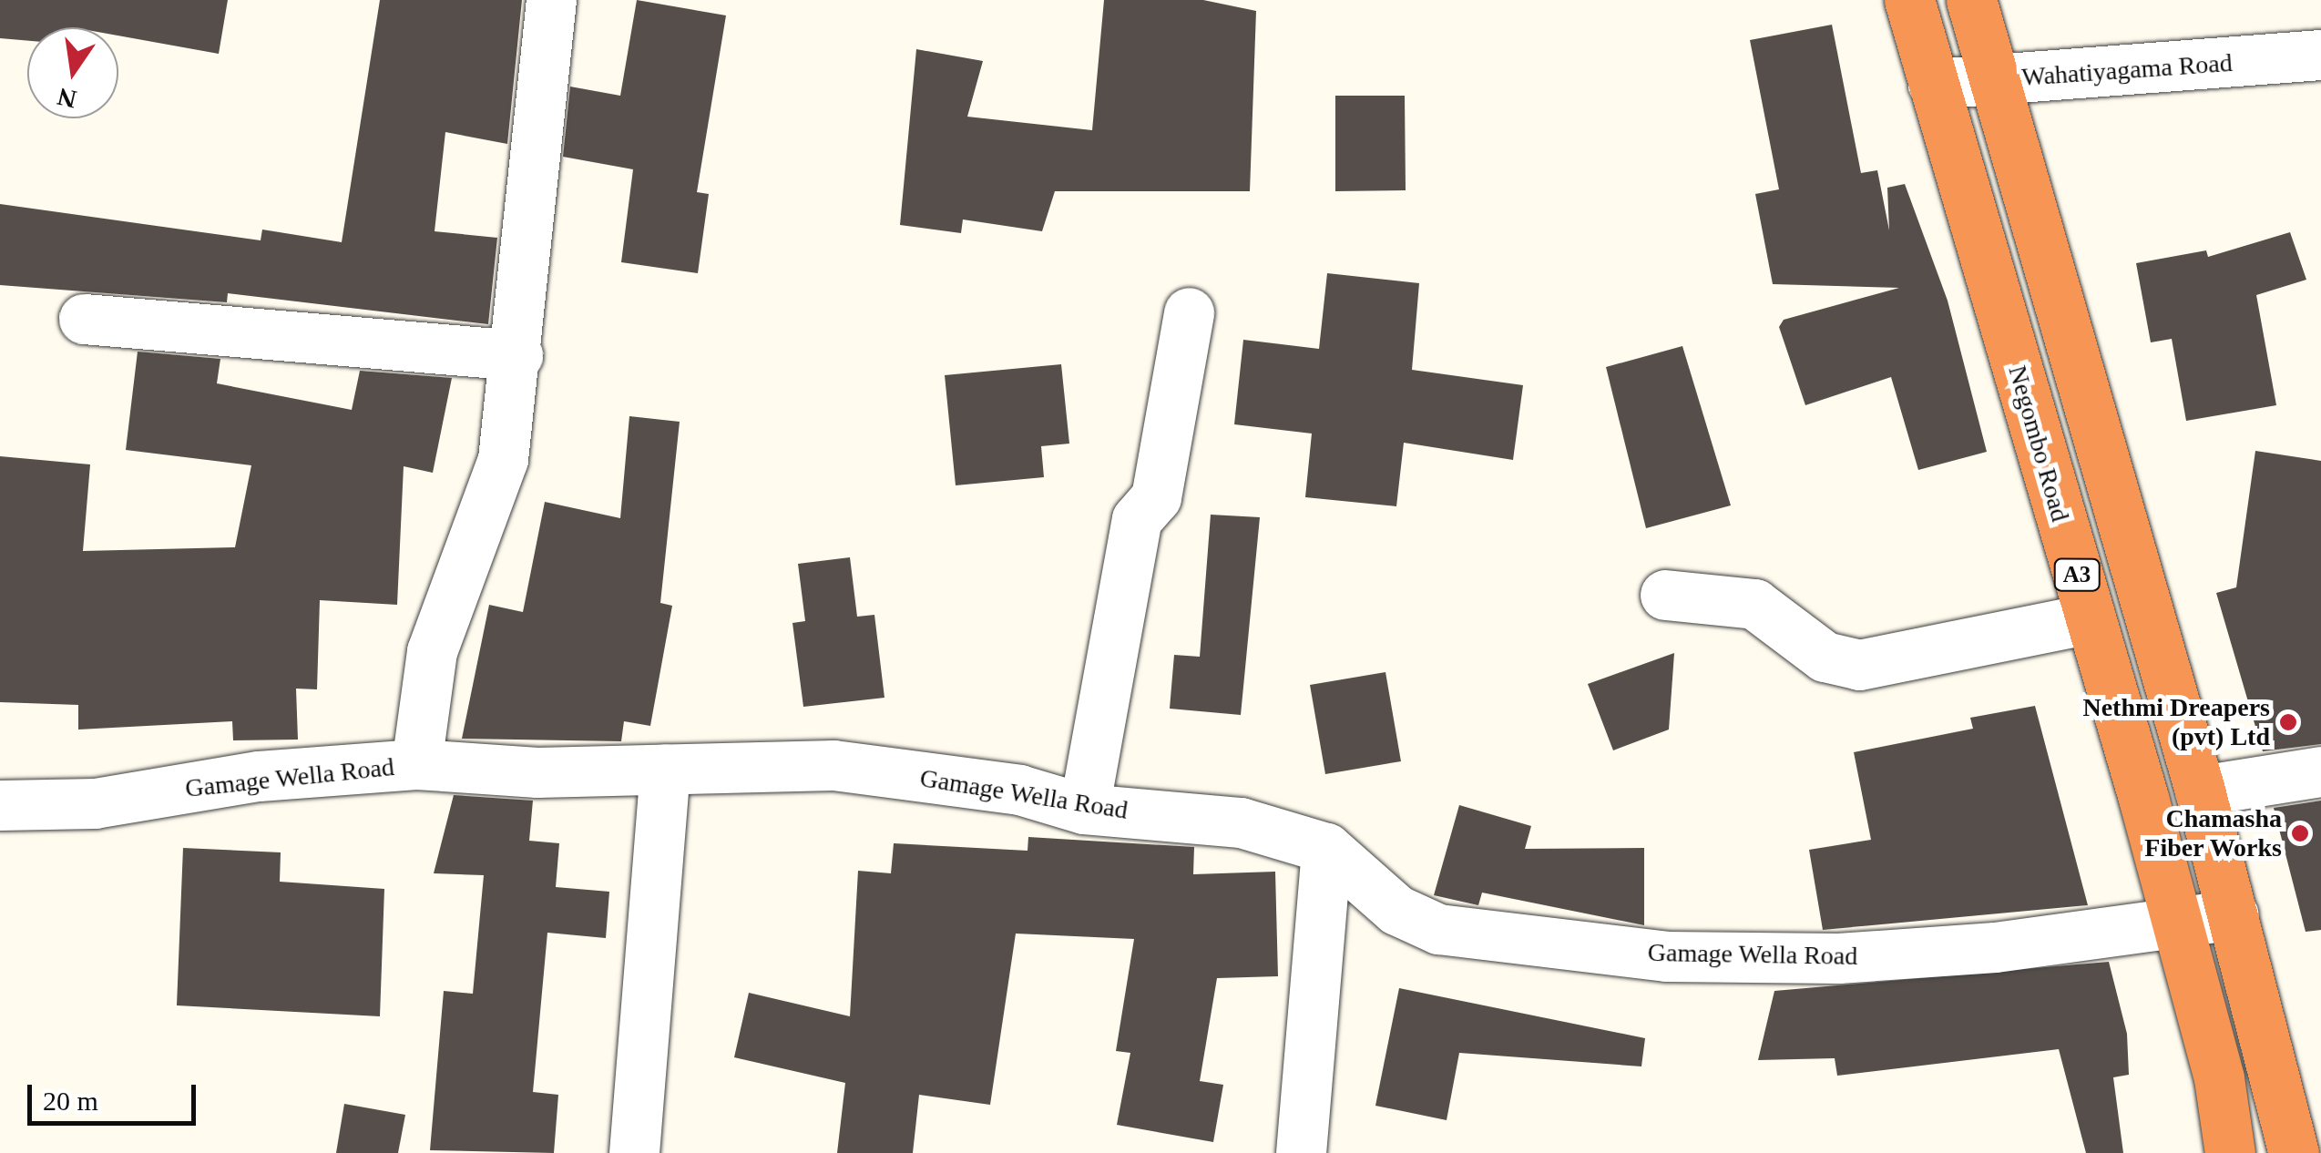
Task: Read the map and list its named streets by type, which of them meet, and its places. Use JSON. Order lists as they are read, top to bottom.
{
  "streets": {
    "highway": ["Negombo Road", "A3"],
    "street": ["Wahatiyagama Road", "Gamage Wella Road"]
  },
  "crossings": [
    ["Wahatiyagama Road", "Negombo Road"],
    ["Wahatiyagama Road", "A3"],
    ["Negombo Road", "Gamage Wella Road"],
    ["A3", "Gamage Wella Road"]
  ],
  "places": ["Nethmi Dreapers (pvt) Ltd", "Chamasha Fiber Works"],
  "scale_bar": "20 m",
  "north": "bottom"
}
